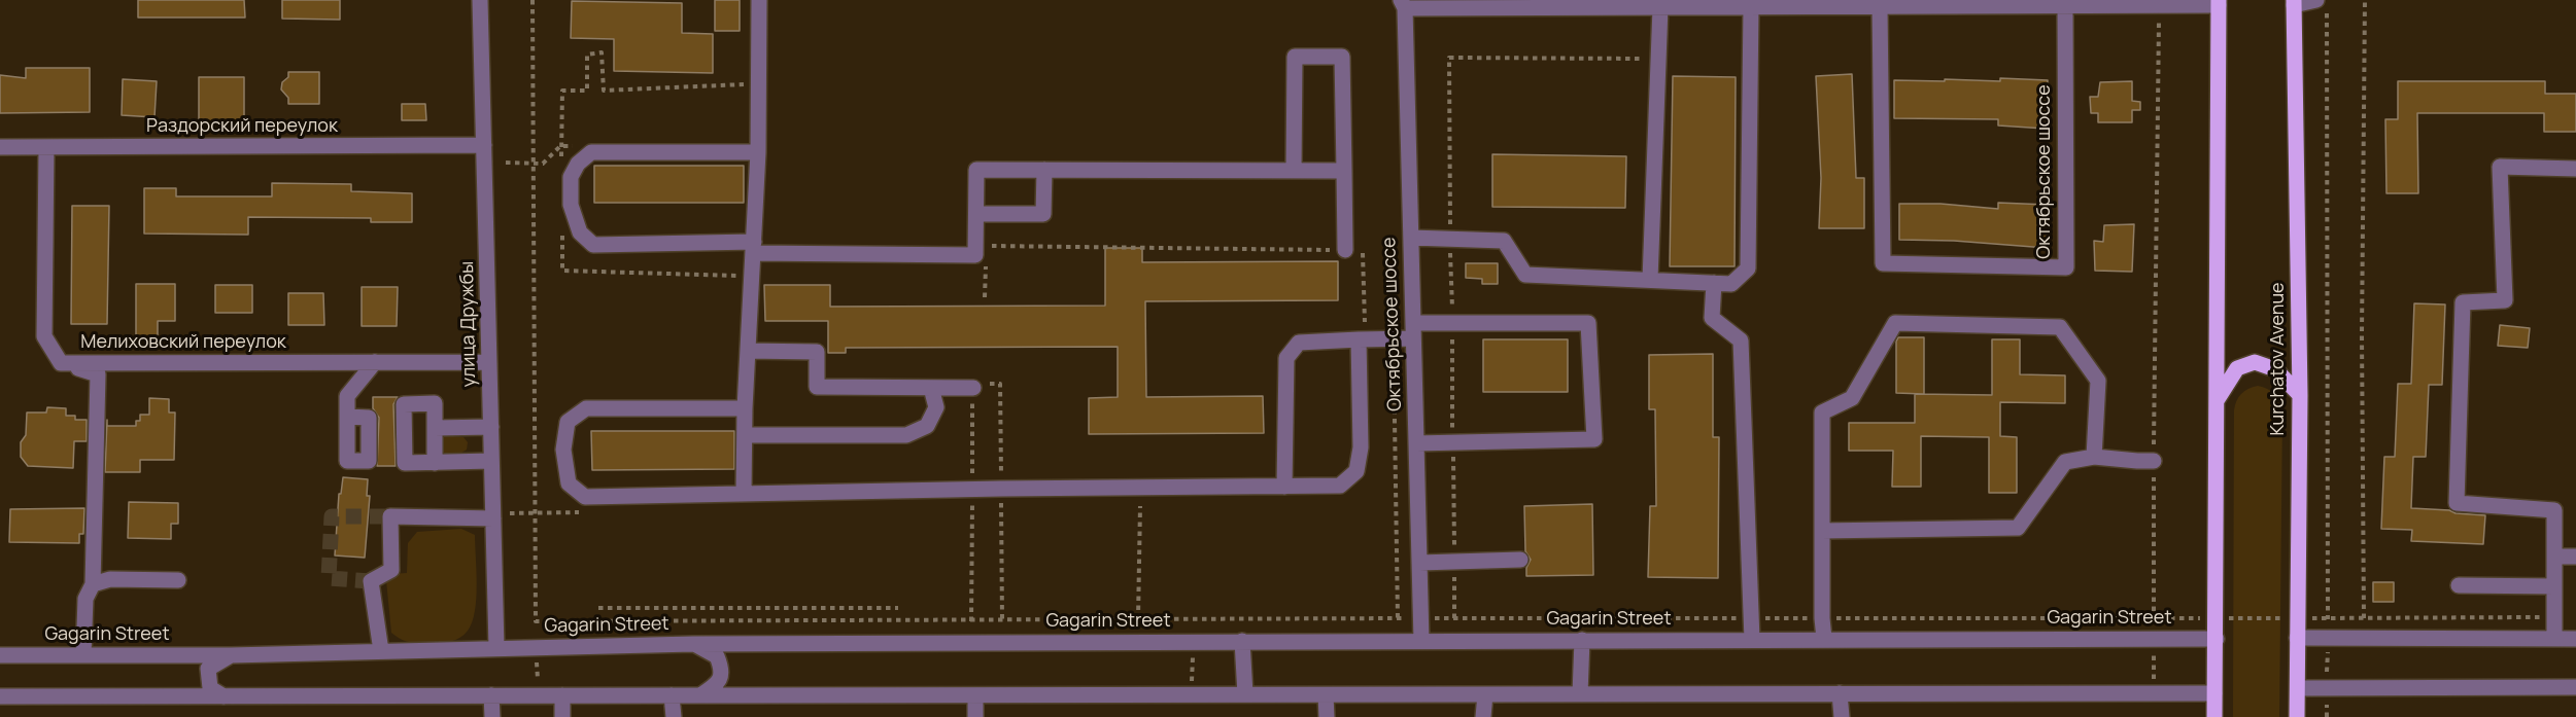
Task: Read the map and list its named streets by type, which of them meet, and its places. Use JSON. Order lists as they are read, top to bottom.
{
  "streets": {
    "main road": ["Kurchatov Avenue"],
    "street": [
      "Раздорский переулок",
      "Октябрьское шоссе",
      "улица Дружбы",
      "Мелиховский переулок",
      "Gagarin Street"
    ]
  },
  "crossings": [
    ["Раздорский переулок", "улица Дружбы"],
    ["Раздорский переулок", "Мелиховский переулок"],
    ["Октябрьское шоссе", "Gagarin Street"],
    ["улица Дружбы", "Мелиховский переулок"],
    ["улица Дружбы", "Gagarin Street"]
  ]
}
